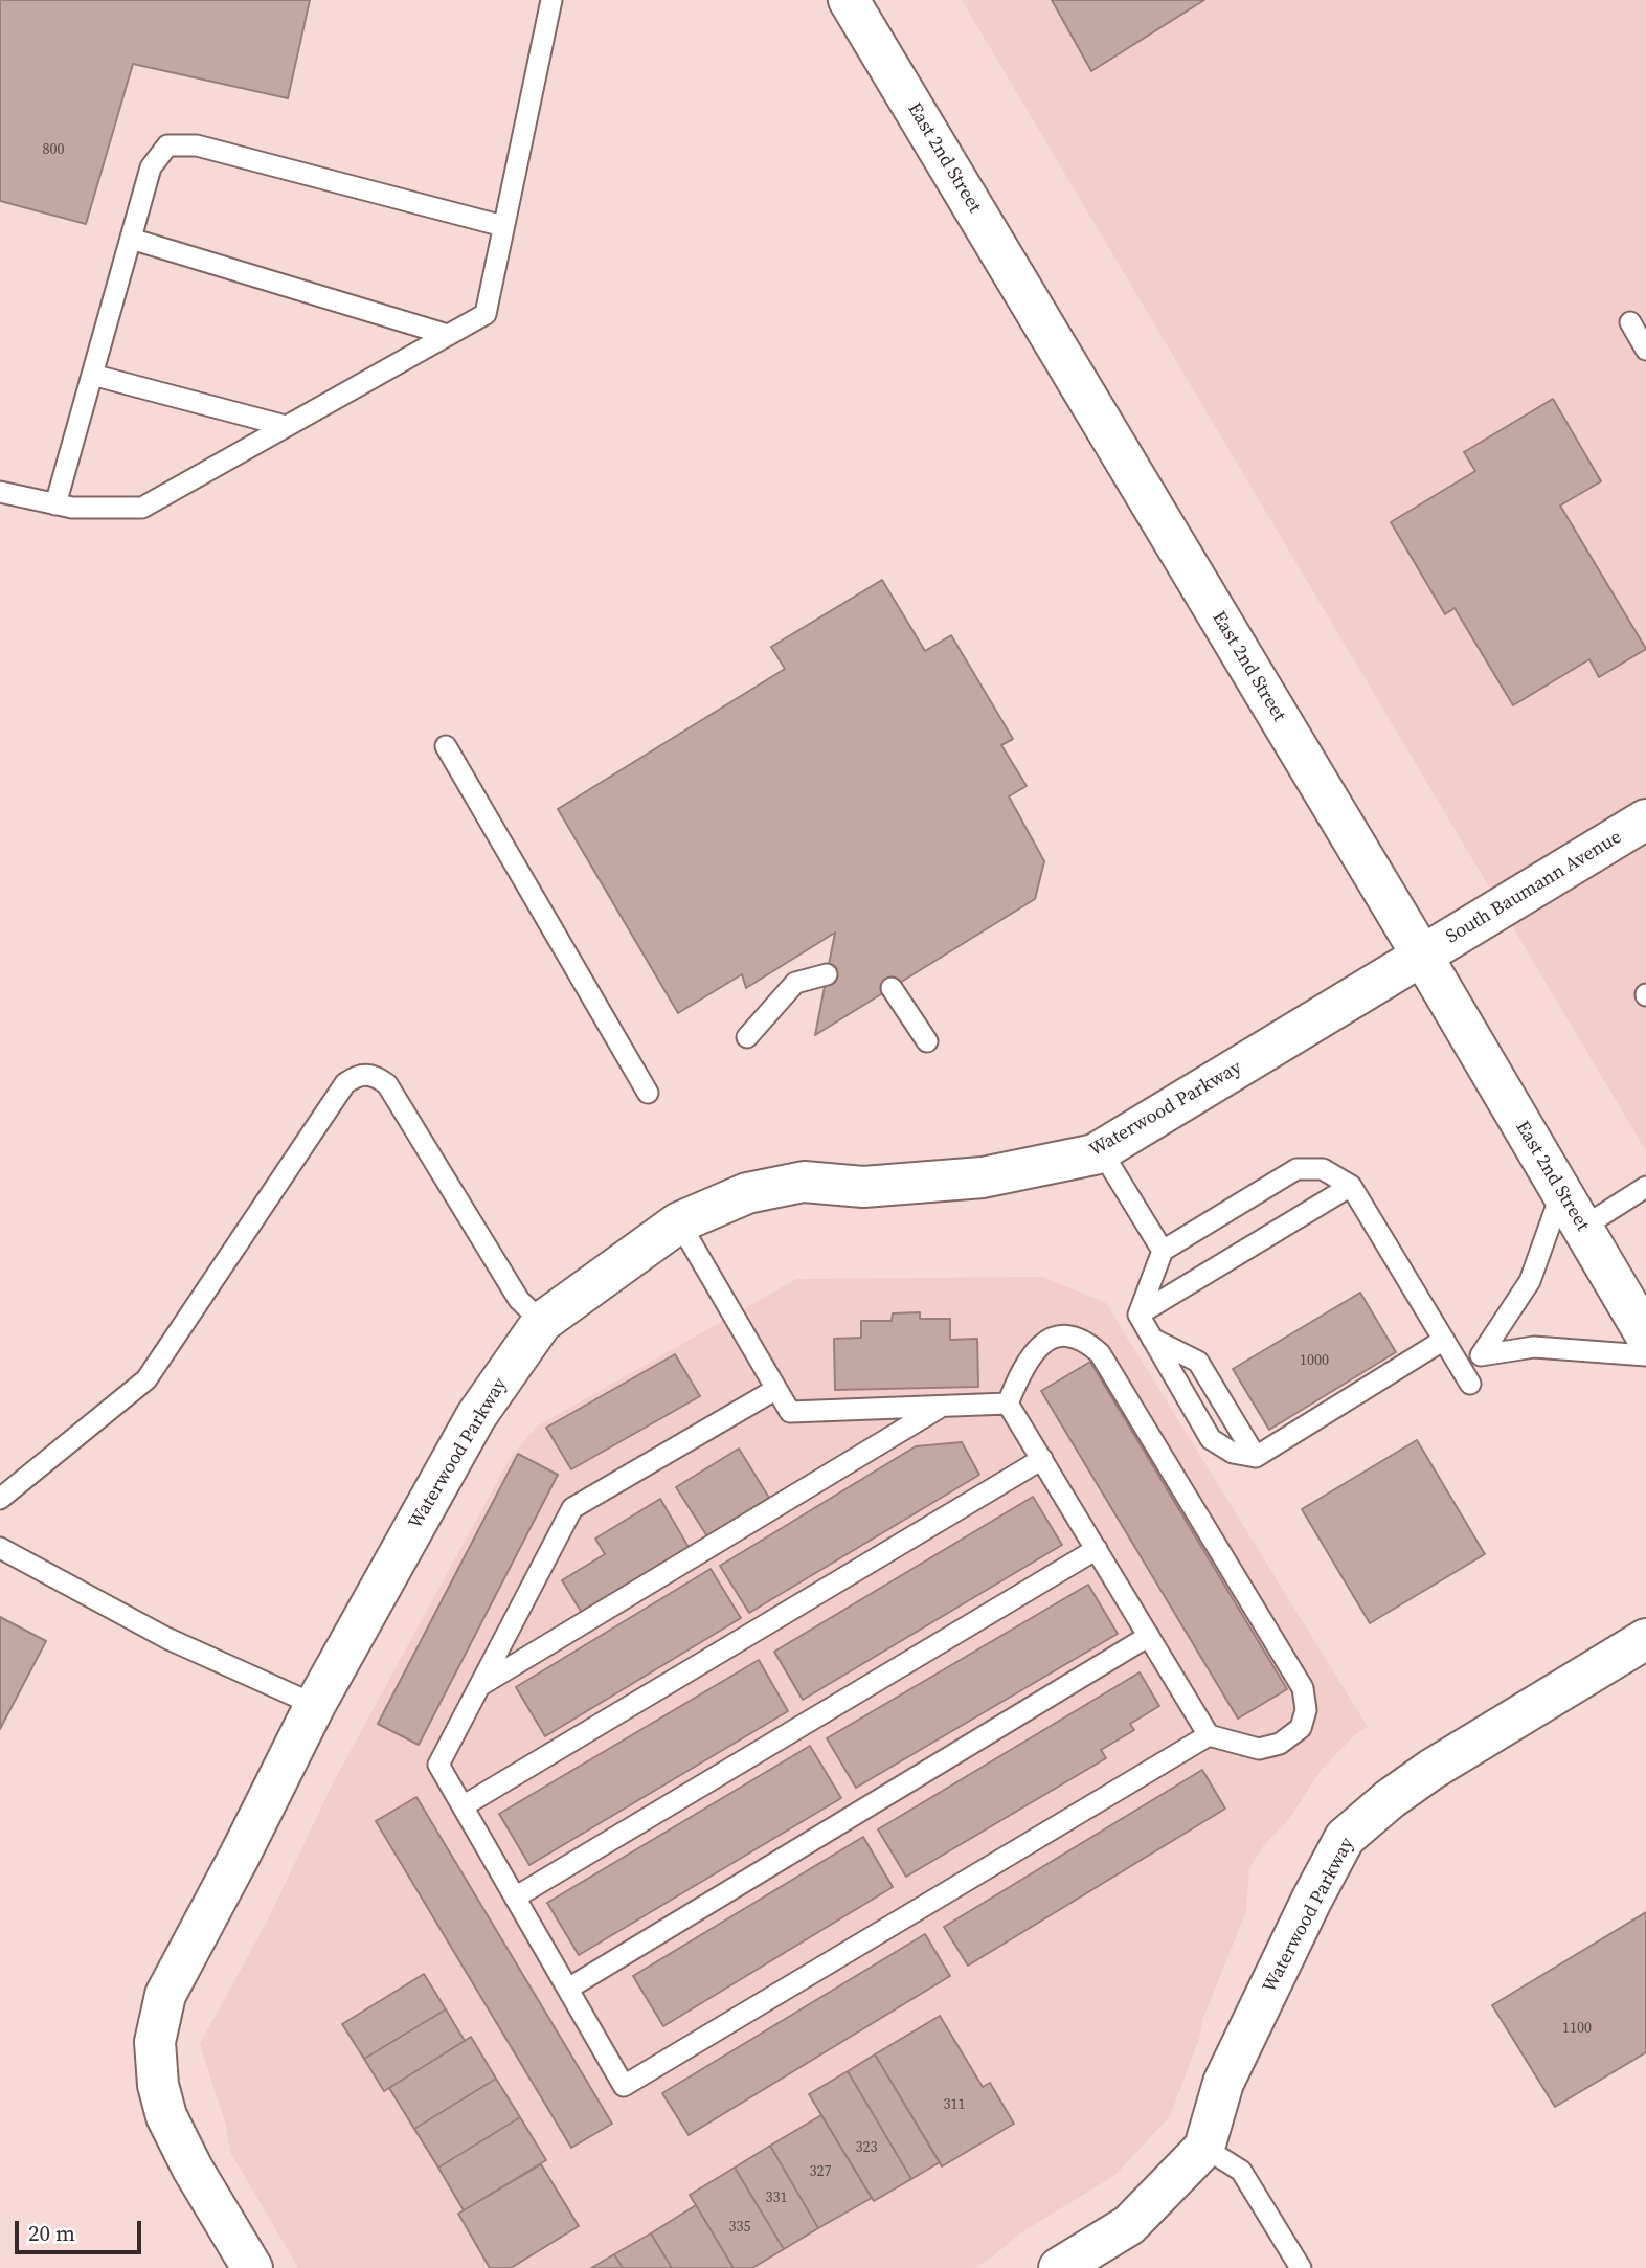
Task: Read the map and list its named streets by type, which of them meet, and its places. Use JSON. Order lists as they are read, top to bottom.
{
  "streets": {
    "street": ["East 2nd Street", "South Baumann Avenue", "Waterwood Parkway"]
  },
  "crossings": [
    ["East 2nd Street", "South Baumann Avenue"],
    ["East 2nd Street", "Waterwood Parkway"],
    ["South Baumann Avenue", "Waterwood Parkway"]
  ],
  "house_numbers": [
    "800",
    "1000",
    "1100",
    "311",
    "323",
    "327",
    "331",
    "335"
  ],
  "scale_bar": "20 m"
}
